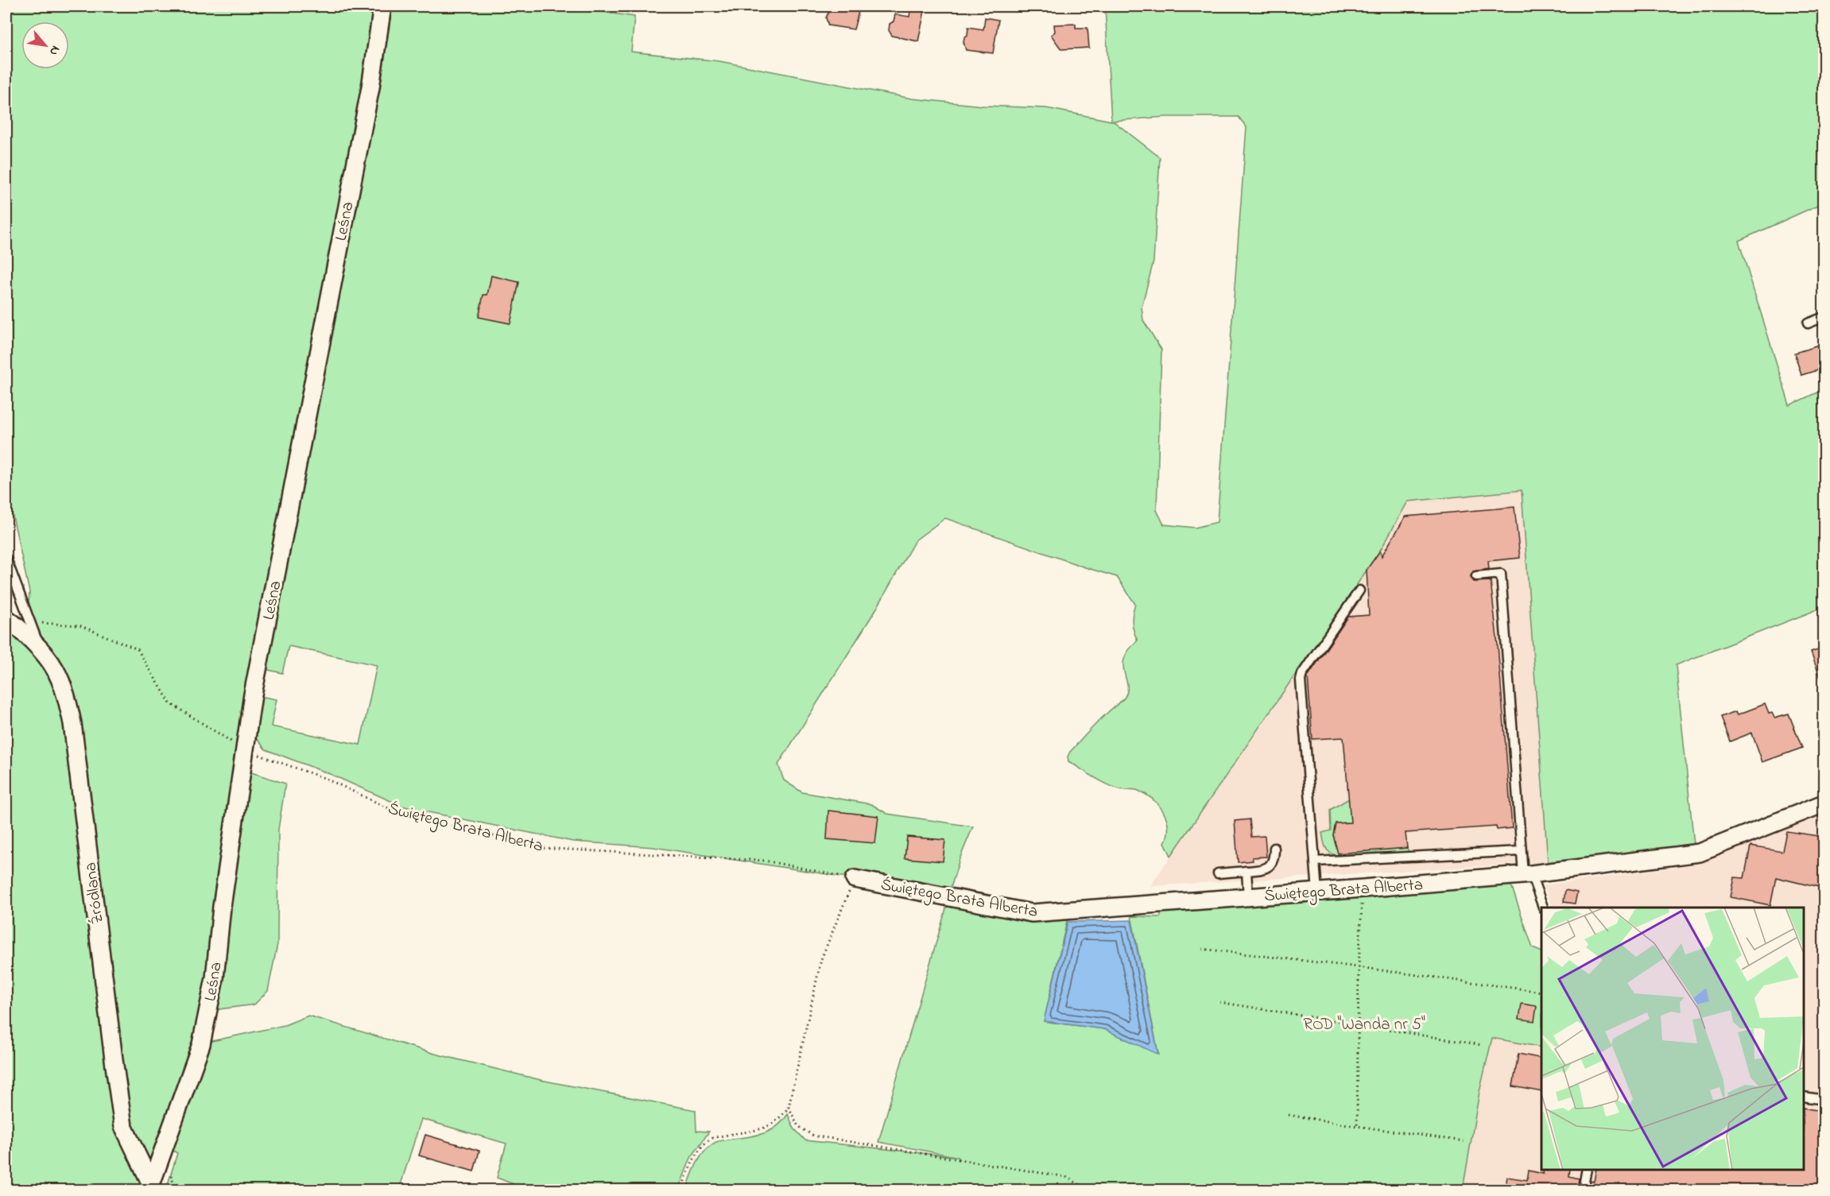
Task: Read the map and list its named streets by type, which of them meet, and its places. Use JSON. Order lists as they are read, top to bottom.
{
  "streets": {
    "street": ["Leśna", "Świętego Brata Alberta", "Źródlana"]
  },
  "crossings": [
    ["Leśna", "Świętego Brata Alberta"],
    ["Leśna", "Źródlana"]
  ],
  "parks": ["ROD \"Wanda nr 5\""],
  "north": "bottom right"
}
